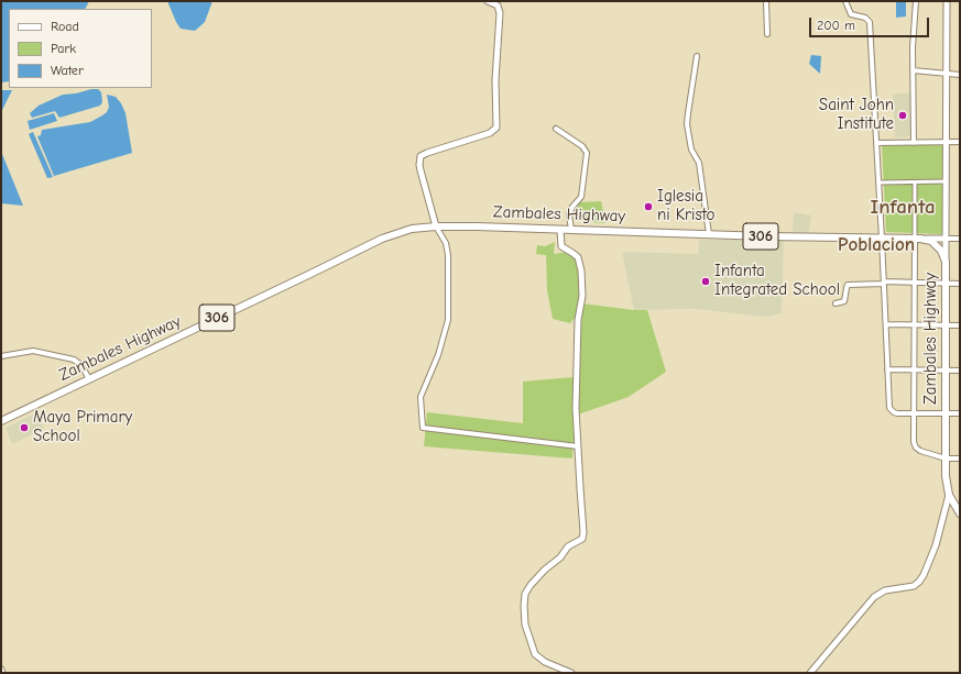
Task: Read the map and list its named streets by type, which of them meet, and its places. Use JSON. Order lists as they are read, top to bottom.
{
  "streets": {
    "main road": ["Zambales Highway", "306"]
  },
  "districts": ["Infanta", "Poblacion"],
  "places": [
    "Saint John Institute",
    "Iglesia ni Kristo",
    "Infanta Integrated School",
    "Maya Primary School"
  ],
  "legend": ["Road", "Park", "Water"],
  "scale_bar": "200 m"
}
